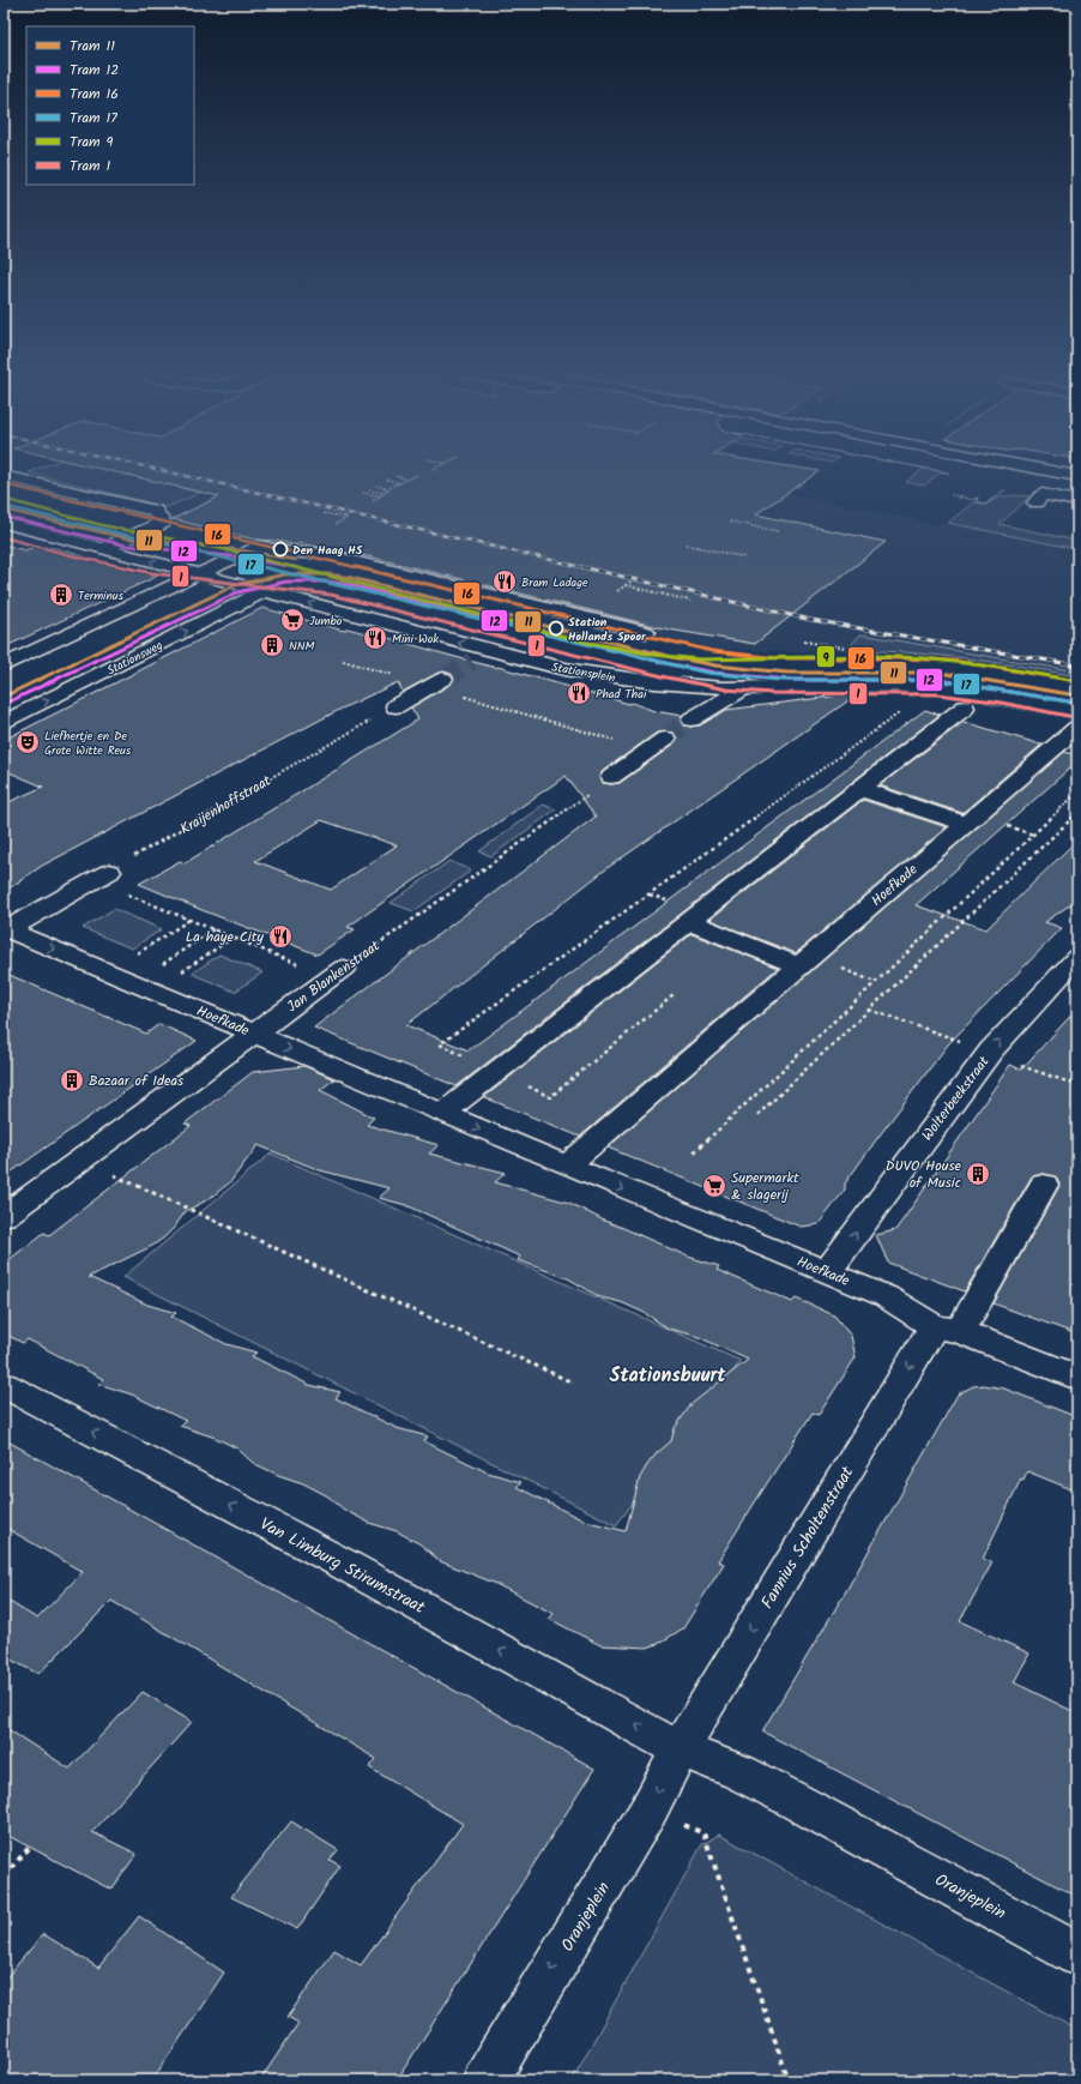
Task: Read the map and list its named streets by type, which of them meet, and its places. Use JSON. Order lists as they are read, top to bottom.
{
  "streets": {
    "street": [
      "Stationsweg",
      "Stationsplein",
      "Hoefkade",
      "Jan Blankenstraat",
      "Wolterbeekstraat",
      "Fannius Scholtenstraat",
      "Van Limburg Stirumstraat",
      "Oranjeplein"
    ],
    "path": ["Kraijenhoffstraat"]
  },
  "crossings": [
    ["Stationsweg", "Stationsplein"],
    ["Hoefkade", "Jan Blankenstraat"],
    ["Hoefkade", "Wolterbeekstraat"],
    ["Hoefkade", "Fannius Scholtenstraat"],
    ["Fannius Scholtenstraat", "Van Limburg Stirumstraat"],
    ["Fannius Scholtenstraat", "Oranjeplein"],
    ["Van Limburg Stirumstraat", "Oranjeplein"]
  ],
  "one_way": [
    "Hoefkade",
    "Wolterbeekstraat",
    "Fannius Scholtenstraat",
    "Van Limburg Stirumstraat",
    "Oranjeplein"
  ],
  "districts": ["Stationsbuurt"],
  "places": {
    "other": ["Den Haag HS", "Station Hollands Spoor"],
    "restaurant": [
      "Bram Ladage",
      "Mini Wok",
      "Phad Thai",
      "La haye City"
    ],
    "building": [
      "Terminus",
      "NNM",
      "Bazaar of Ideas",
      "DUVO House of Music"
    ],
    "supermarket": ["Jumbo", "Supermarkt & slagerij"],
    "theatre": ["Liefhertje en De Grote Witte Reus"]
  },
  "lines": [
    "tram line 16",
    "tram line 9",
    "tram line 17",
    "tram line 11",
    "tram line 12",
    "tram line 1"
  ],
  "legend": [
    "Tram 11",
    "Tram 12",
    "Tram 16",
    "Tram 17",
    "Tram 9",
    "Tram 1"
  ]
}
